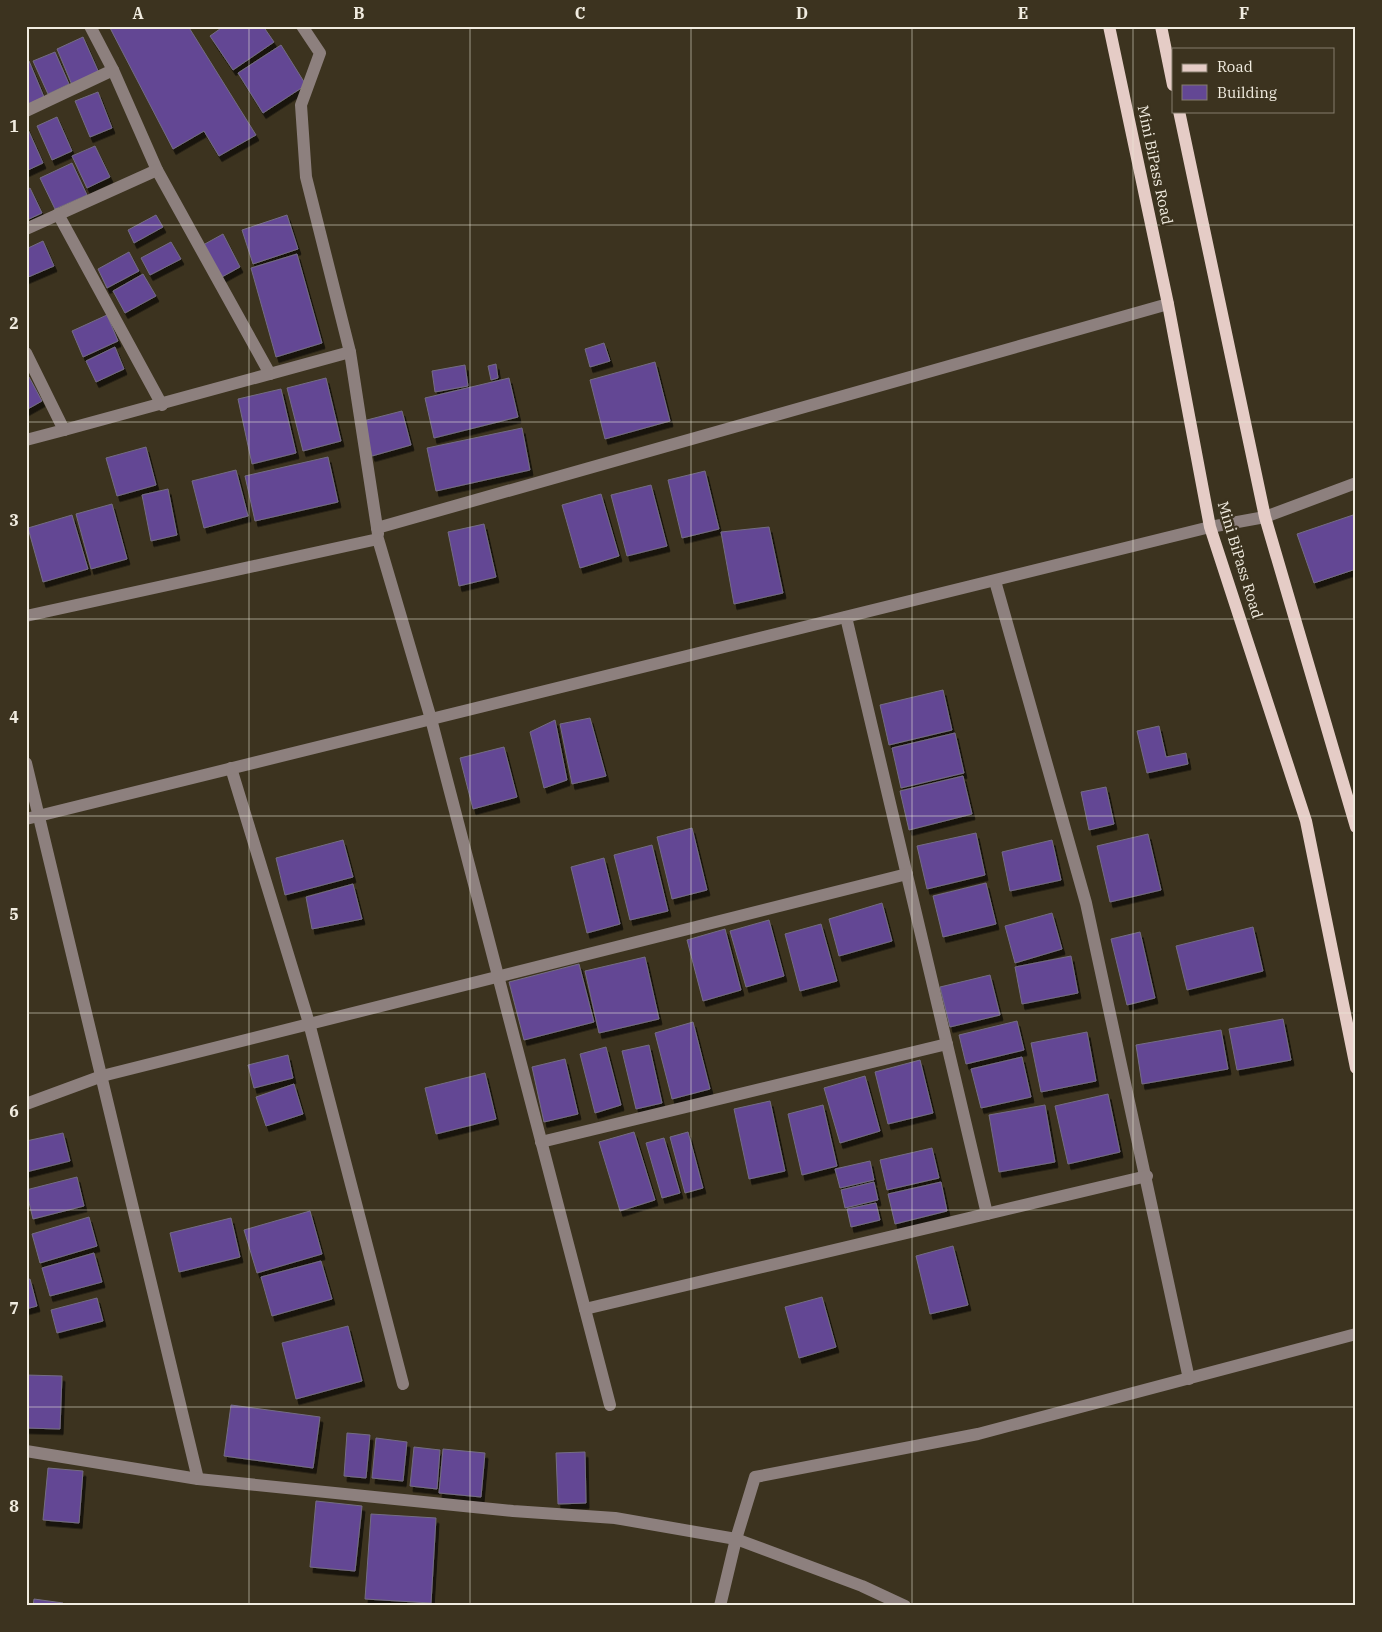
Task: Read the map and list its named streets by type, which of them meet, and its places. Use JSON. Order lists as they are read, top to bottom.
{
  "streets": {
    "main road": ["Mini BiPass Road"]
  },
  "legend": ["Road", "Building"],
  "grid": {
    "columns": [
      "A",
      "B",
      "C",
      "D",
      "E",
      "F"
    ],
    "rows": [
      "1",
      "2",
      "3",
      "4",
      "5",
      "6",
      "7",
      "8"
    ]
  }
}
